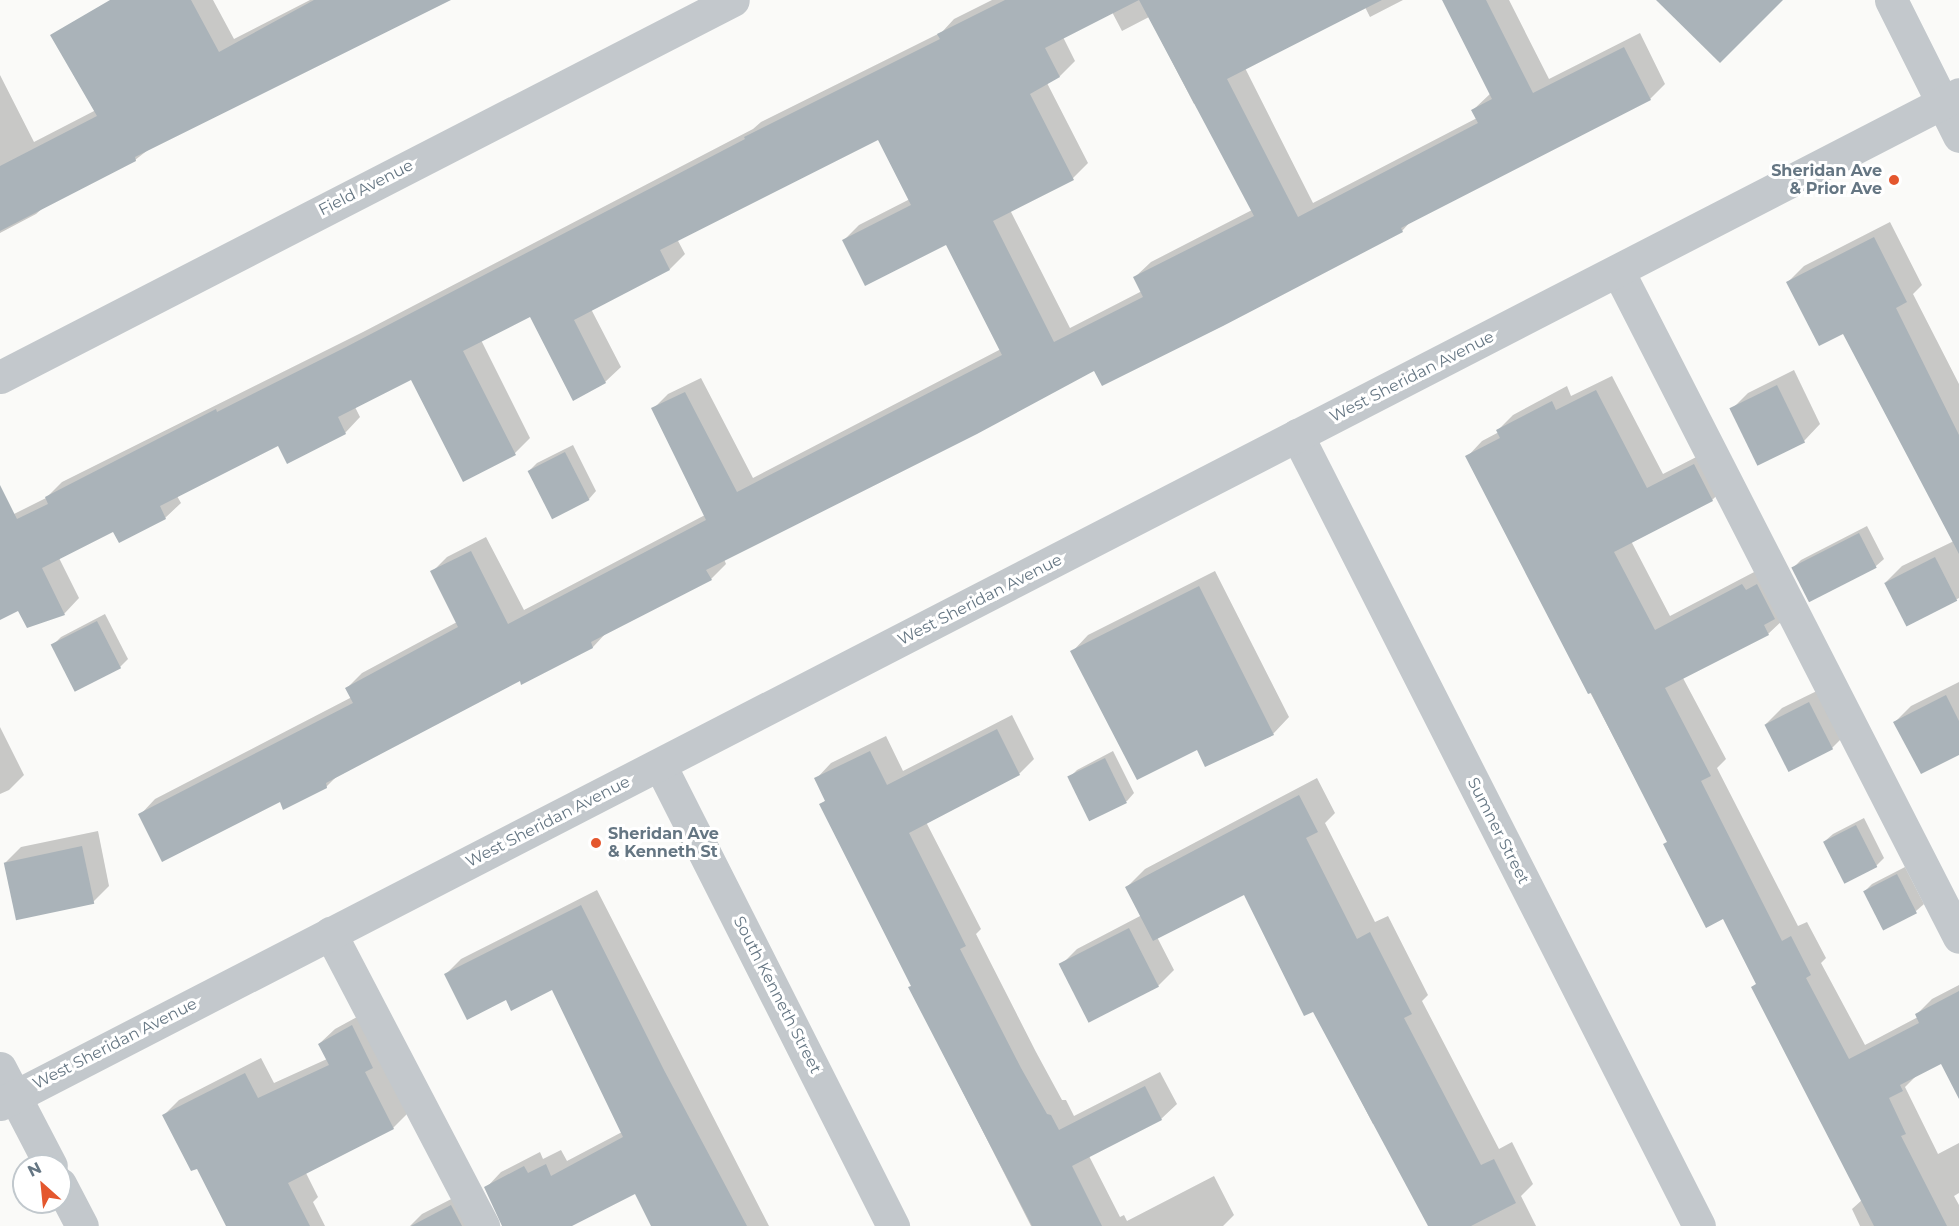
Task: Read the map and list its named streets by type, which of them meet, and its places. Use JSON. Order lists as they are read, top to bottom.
{
  "streets": {
    "street": [
      "Field Avenue",
      "West Sheridan Avenue",
      "Sumner Street",
      "South Kenneth Street"
    ]
  },
  "crossings": [
    ["West Sheridan Avenue", "Sumner Street"],
    ["West Sheridan Avenue", "South Kenneth Street"]
  ],
  "places": ["Sheridan Ave & Prior Ave", "Sheridan Ave & Kenneth St"],
  "north": "top left"
}
